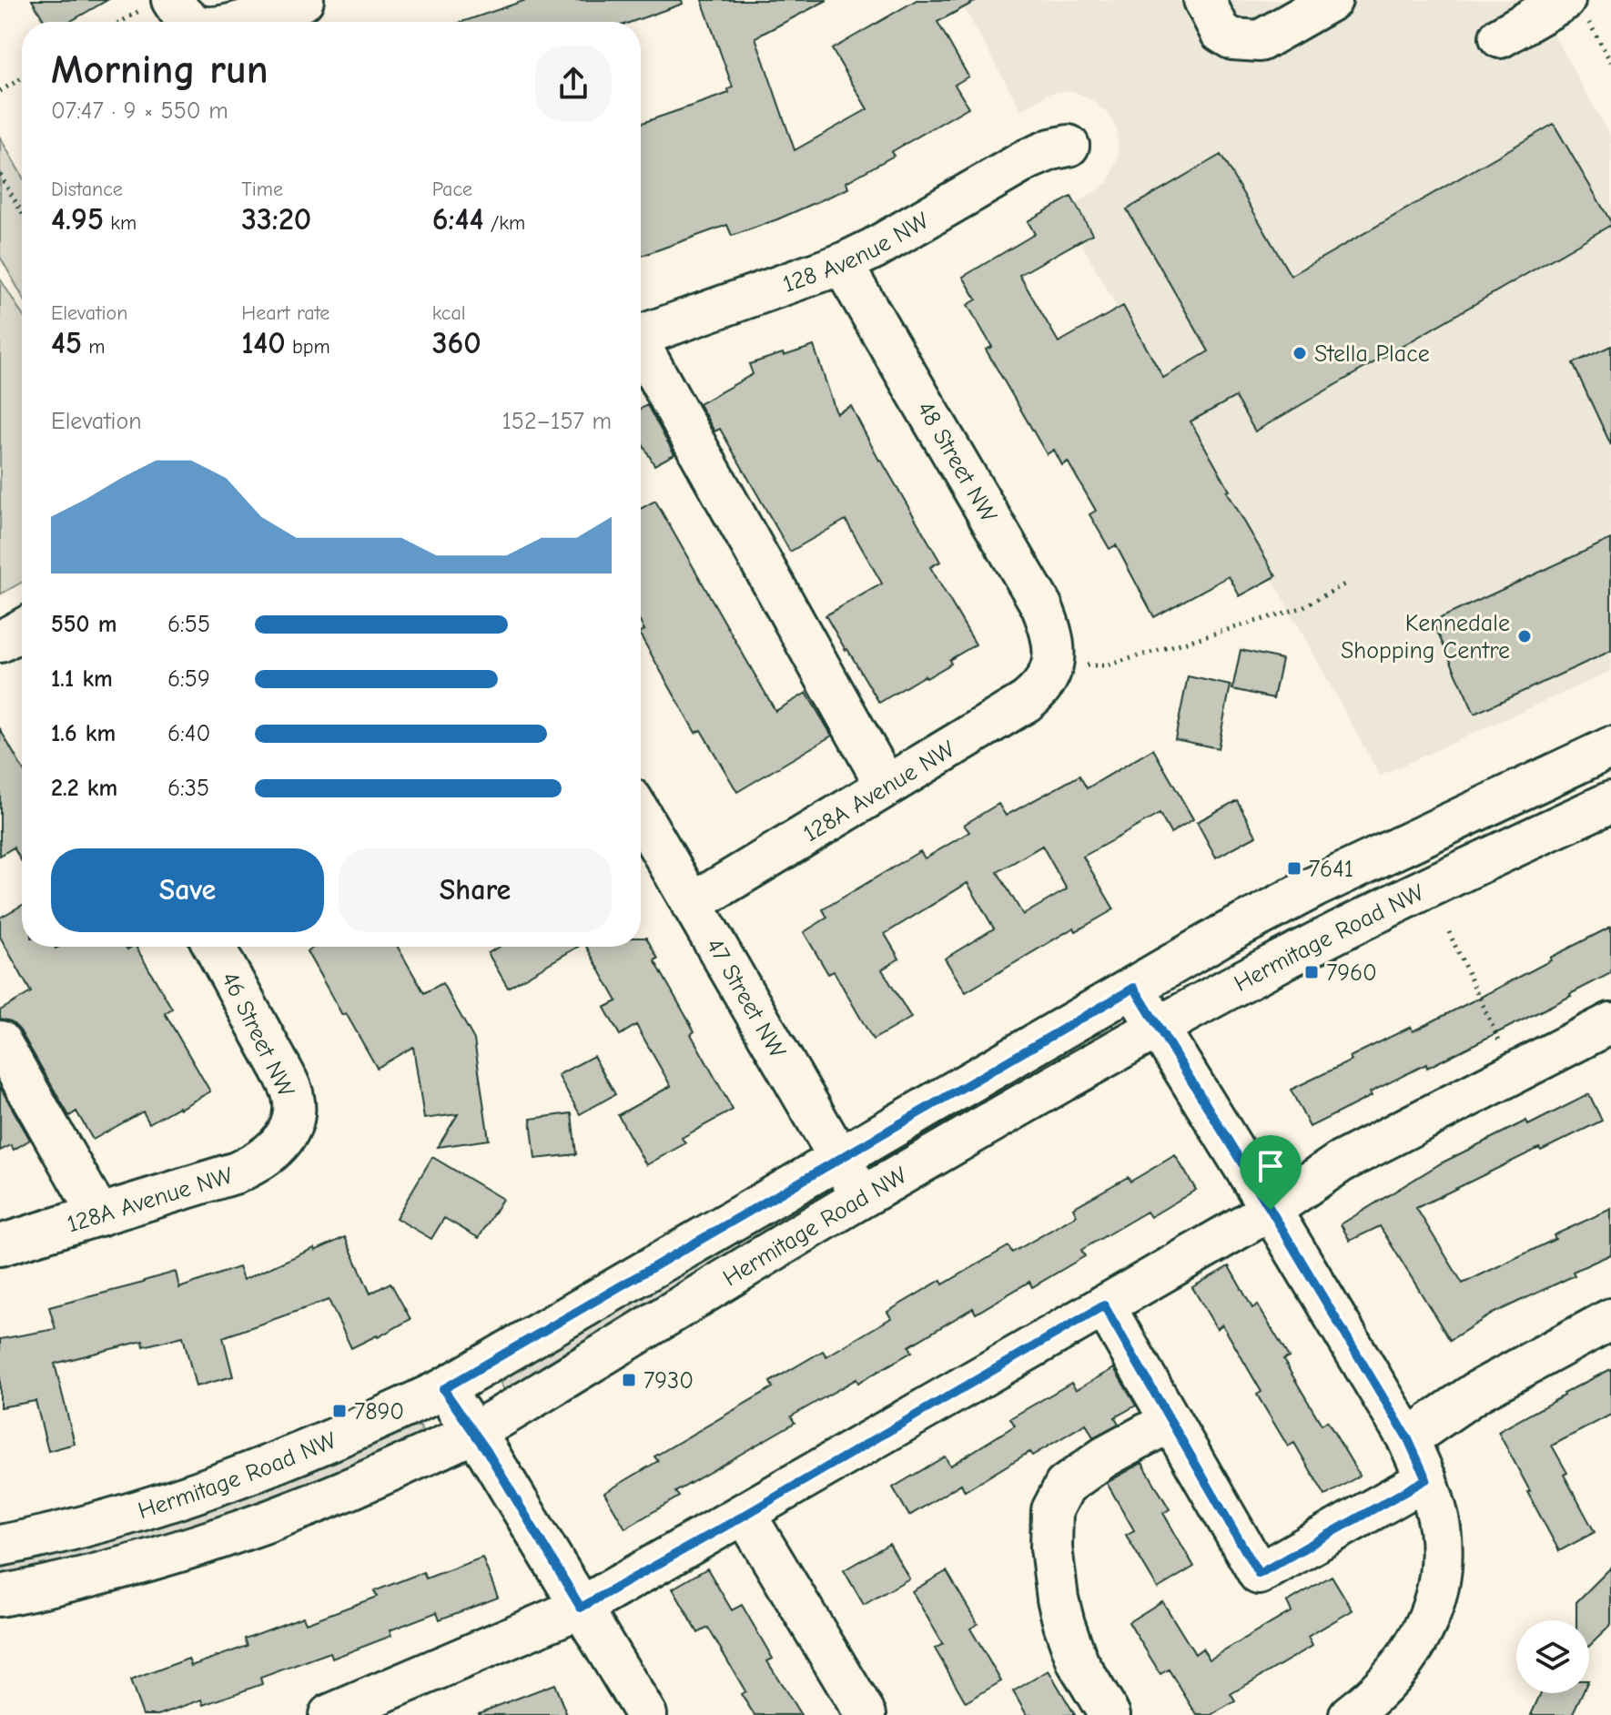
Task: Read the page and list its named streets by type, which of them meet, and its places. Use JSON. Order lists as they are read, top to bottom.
{
  "streets": {
    "street": [
      "128 Avenue NW",
      "48 Street NW",
      "128A Avenue NW",
      "Hermitage Road NW",
      "47 Street NW",
      "46 Street NW"
    ]
  },
  "crossings": [
    ["128 Avenue NW", "48 Street NW"],
    ["48 Street NW", "128A Avenue NW"],
    ["128A Avenue NW", "47 Street NW"],
    ["128A Avenue NW", "46 Street NW"],
    ["Hermitage Road NW", "47 Street NW"]
  ],
  "places": {
    "other": ["Stella Place", "Kennedale Shopping Centre"],
    "transit": [
      "7641",
      "7960",
      "7930",
      "7890"
    ]
  },
  "page": {
    "heading": ["Morning run", "07:47 · 9 × 550 m"],
    "stats": [
      ["Distance", "4.95 km"],
      ["Time", "33:20"],
      ["Pace", "6:44 /km"],
      ["Elevation", "45 m"],
      ["Heart rate", "140 bpm"],
      ["kcal", "360"]
    ],
    "chart": ["Elevation", "152–157 m"],
    "list": [
      {
        "name": "550 m",
        "note": "6:55"
      },
      {
        "name": "1.1 km",
        "note": "6:59"
      },
      {
        "name": "1.6 km",
        "note": "6:40"
      },
      {
        "name": "2.2 km",
        "note": "6:35"
      }
    ],
    "buttons": ["Save", "Share"]
  }
}
